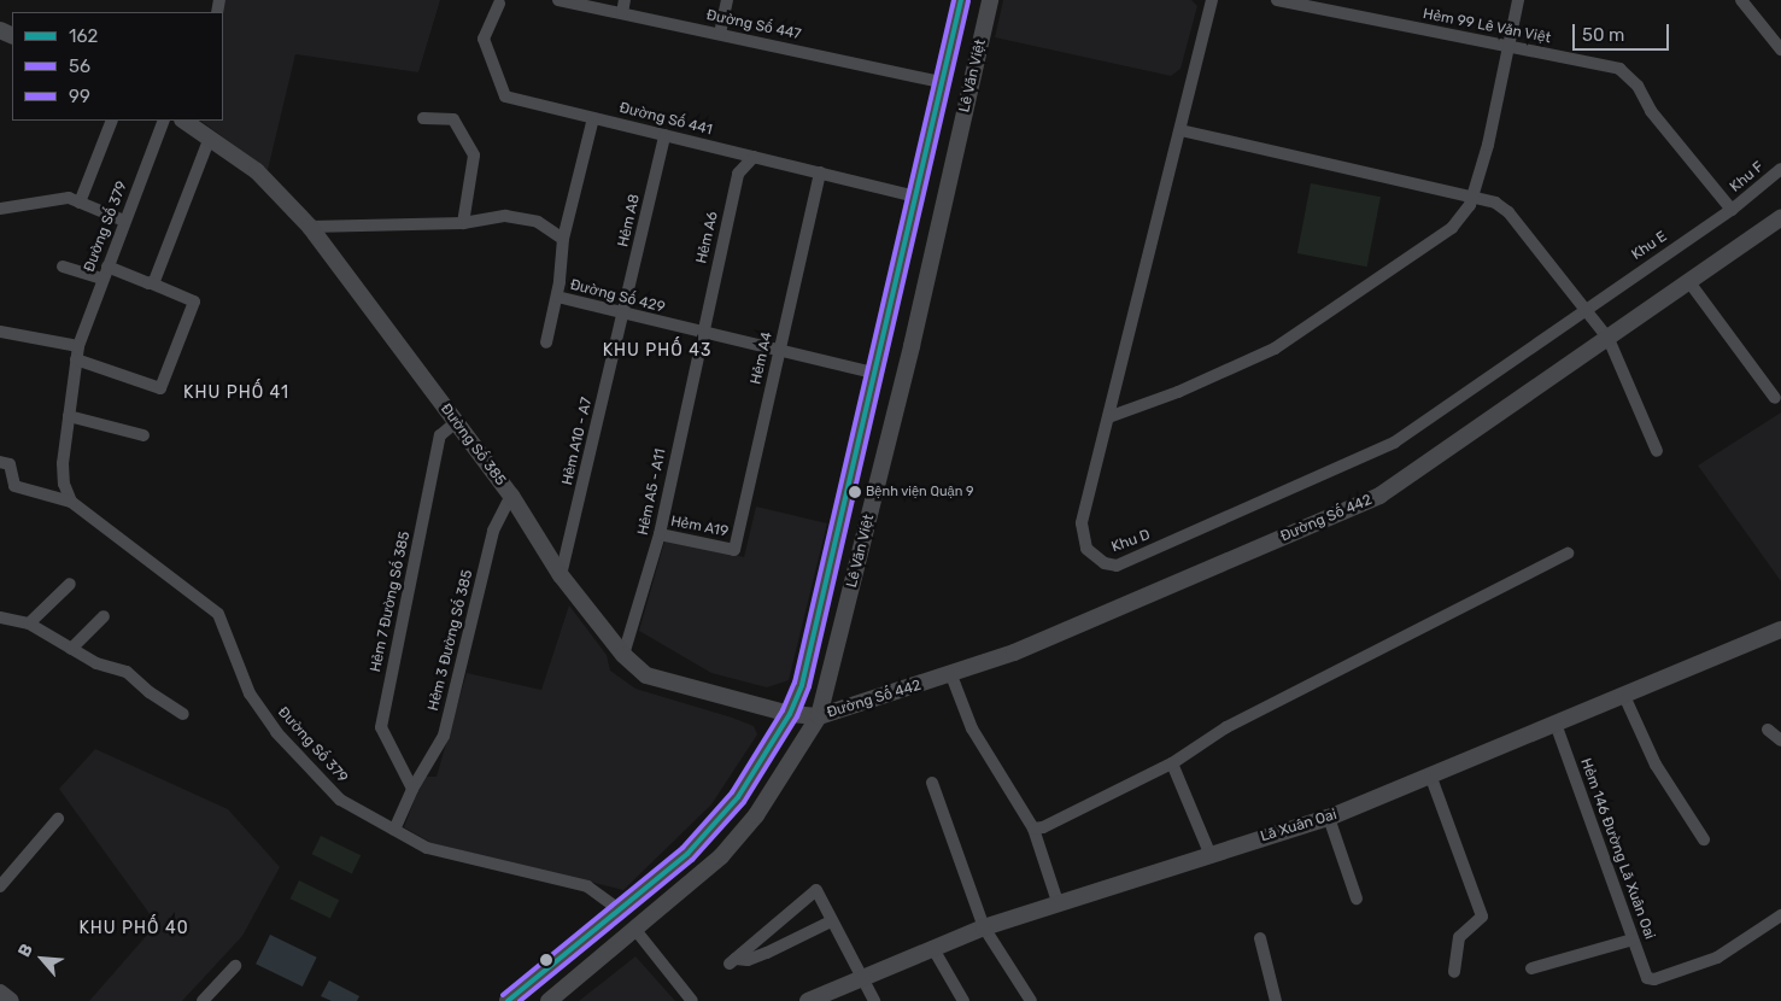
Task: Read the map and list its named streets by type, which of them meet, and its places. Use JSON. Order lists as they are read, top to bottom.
{
  "streets": {
    "main road": [
      "Lê Văn Việt",
      "Đường Số 385",
      "Đường Số 442",
      "Lã Xuân Oai"
    ],
    "street": [
      "Đường Số 447",
      "Hẻm 99 Lê Văn Việt",
      "Đường Số 441",
      "Khu F",
      "Hẻm A8",
      "Đường Số 379",
      "Hẻm A6",
      "Khu E",
      "Đường Số 429",
      "Hẻm A4",
      "Hẻm A10 - A7",
      "Hẻm A5 - A11",
      "Hẻm A19",
      "Khu D",
      "Hẻm 7 Đường Số 385",
      "Hẻm 3 Đường Số 385",
      "Hẻm 146 Đường Lã Xuân Oai"
    ]
  },
  "crossings": [
    ["Đường Số 447", "Lê Văn Việt"],
    ["Hẻm 99 Lê Văn Việt", "Khu F"],
    ["Hẻm 99 Lê Văn Việt", "Khu E"],
    ["Lê Văn Việt", "Đường Số 441"],
    ["Lê Văn Việt", "Đường Số 379"],
    ["Lê Văn Việt", "Đường Số 429"],
    ["Lê Văn Việt", "Đường Số 385"],
    ["Lê Văn Việt", "Đường Số 442"],
    ["Đường Số 441", "Hẻm A8"],
    ["Đường Số 441", "Hẻm A6"],
    ["Đường Số 441", "Đường Số 429"],
    ["Đường Số 441", "Hẻm A4"],
    ["Khu F", "Khu E"],
    ["Hẻm A8", "Đường Số 429"],
    ["Hẻm A8", "Hẻm A10 - A7"],
    ["Đường Số 379", "Hẻm 3 Đường Số 385"],
    ["Hẻm A6", "Đường Số 429"],
    ["Hẻm A6", "Hẻm A5 - A11"],
    ["Khu E", "Khu D"],
    ["Đường Số 429", "Hẻm A4"],
    ["Đường Số 429", "Hẻm A10 - A7"],
    ["Đường Số 429", "Hẻm A5 - A11"],
    ["Hẻm A4", "Hẻm A19"],
    ["Hẻm A10 - A7", "Đường Số 385"],
    ["Đường Số 385", "Hẻm A5 - A11"],
    ["Đường Số 385", "Đường Số 442"],
    ["Đường Số 385", "Hẻm 7 Đường Số 385"],
    ["Đường Số 385", "Hẻm 3 Đường Số 385"],
    ["Hẻm A5 - A11", "Hẻm A19"],
    ["Hẻm 7 Đường Số 385", "Hẻm 3 Đường Số 385"],
    ["Lã Xuân Oai", "Hẻm 146 Đường Lã Xuân Oai"]
  ],
  "districts": ["KHU PHỐ 43", "KHU PHỐ 41", "KHU PHỐ 40"],
  "places": ["Bệnh viện Quận 9"],
  "lines": ["transit line 162", "transit line 99", "transit line 56"],
  "legend": ["162", "56", "99"],
  "scale_bar": "50 m",
  "north": "top left"
}
